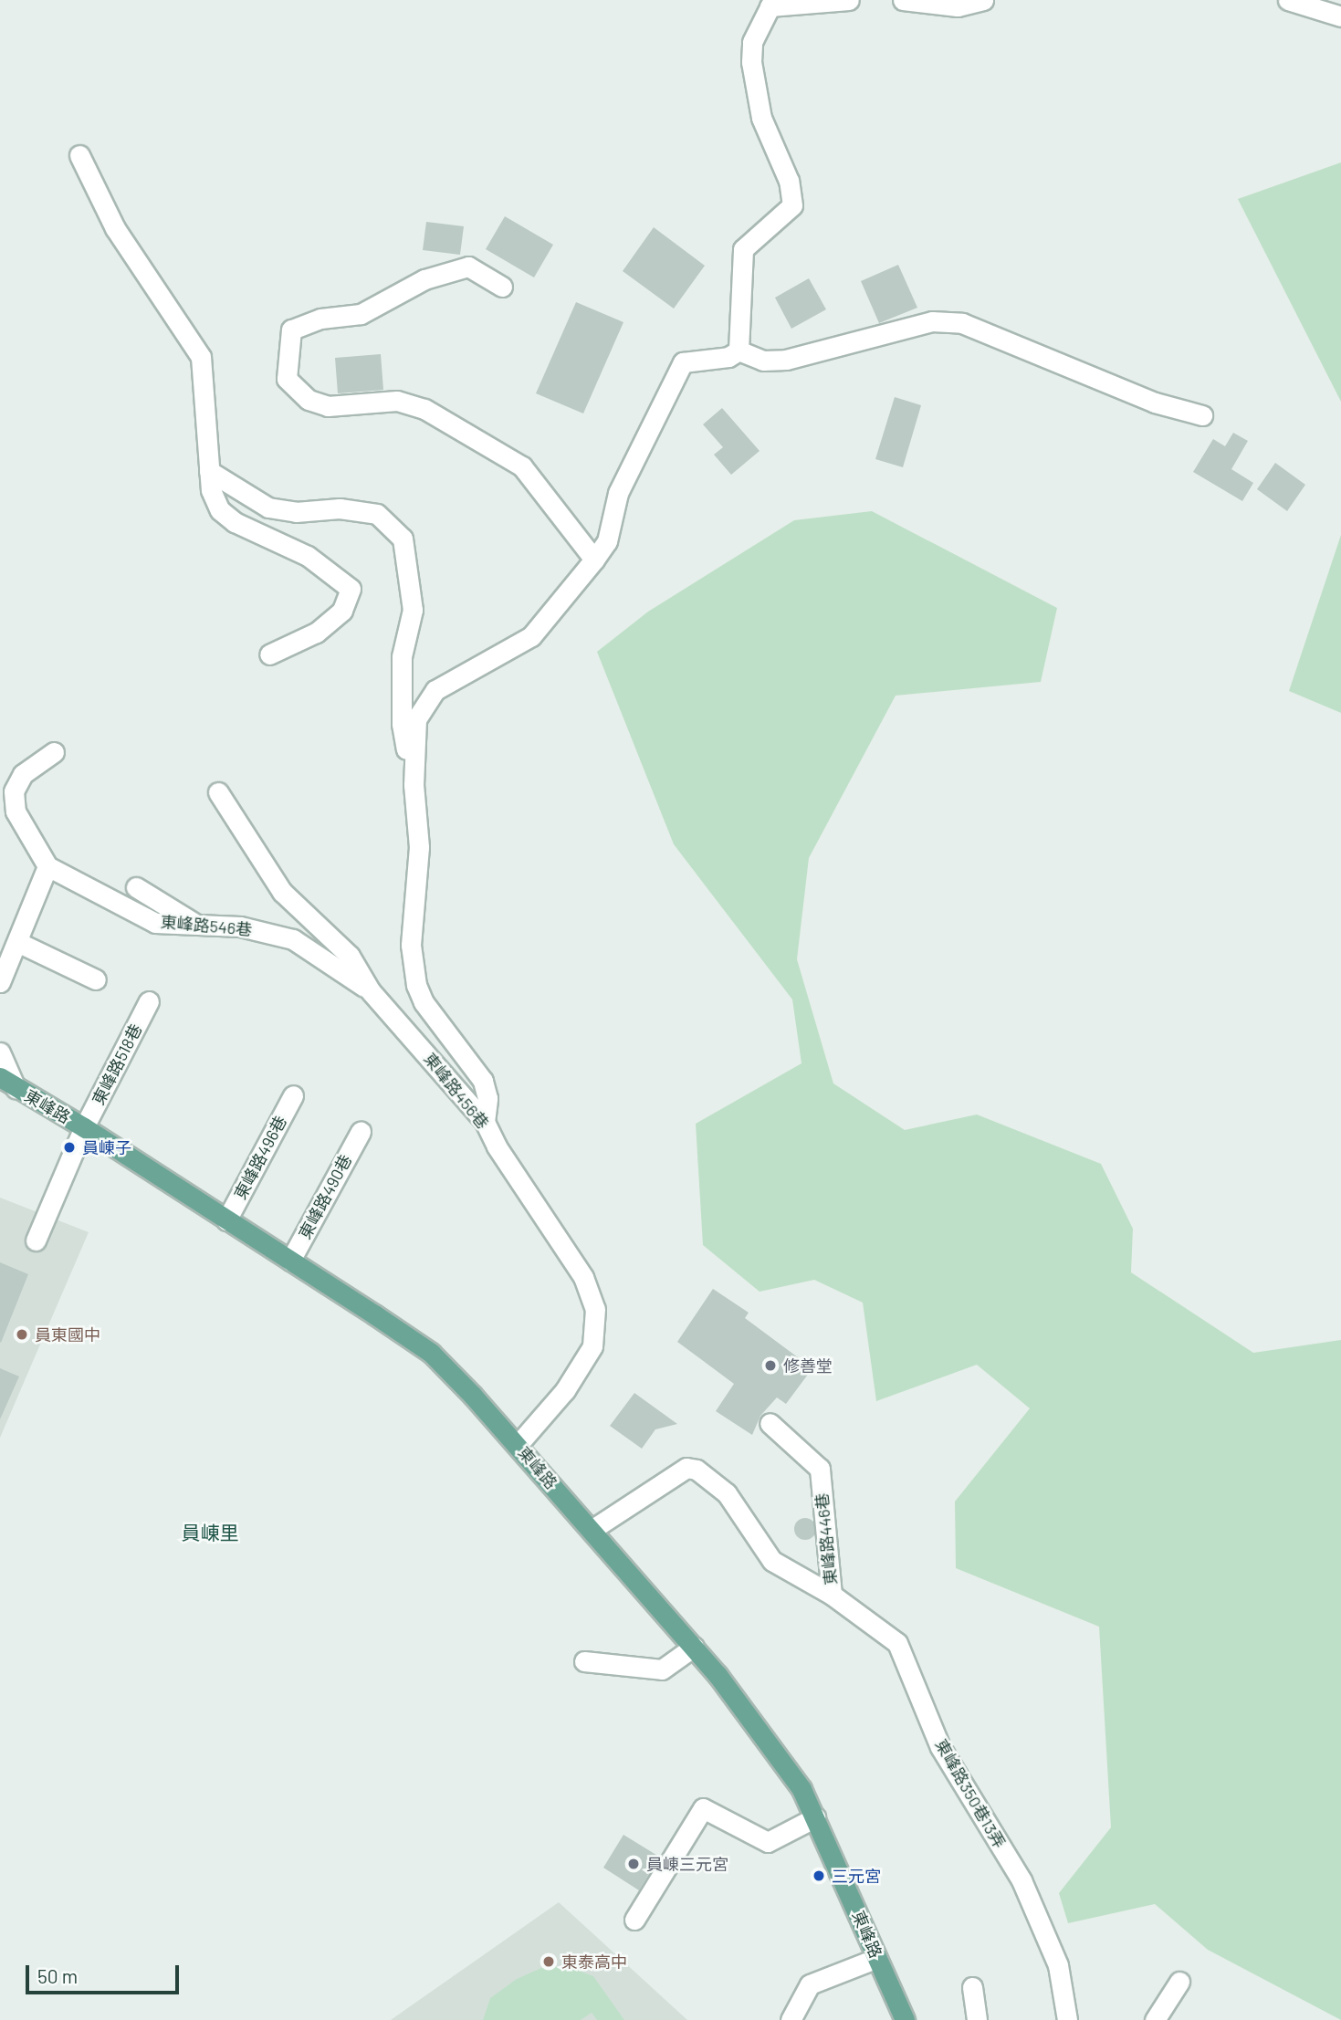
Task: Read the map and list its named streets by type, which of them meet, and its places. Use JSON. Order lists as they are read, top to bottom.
{
  "streets": {
    "main road": ["東峰路"],
    "street": [
      "東峰路546巷",
      "東峰路518巷",
      "東峰路456巷",
      "東峰路496巷",
      "東峰路490巷",
      "東峰路446巷",
      "東峰路350巷13弄"
    ]
  },
  "crossings": [
    ["東峰路546巷", "東峰路456巷"],
    ["東峰路518巷", "東峰路"],
    ["東峰路456巷", "東峰路"],
    ["東峰路", "東峰路496巷"],
    ["東峰路", "東峰路490巷"],
    ["東峰路", "東峰路446巷"],
    ["東峰路446巷", "東峰路350巷13弄"]
  ],
  "districts": ["員崠里"],
  "places": [
    "員崠子",
    "員東國中",
    "修善堂",
    "員崠三元宮",
    "三元宮",
    "東泰高中"
  ],
  "scale_bar": "50 m"
}
